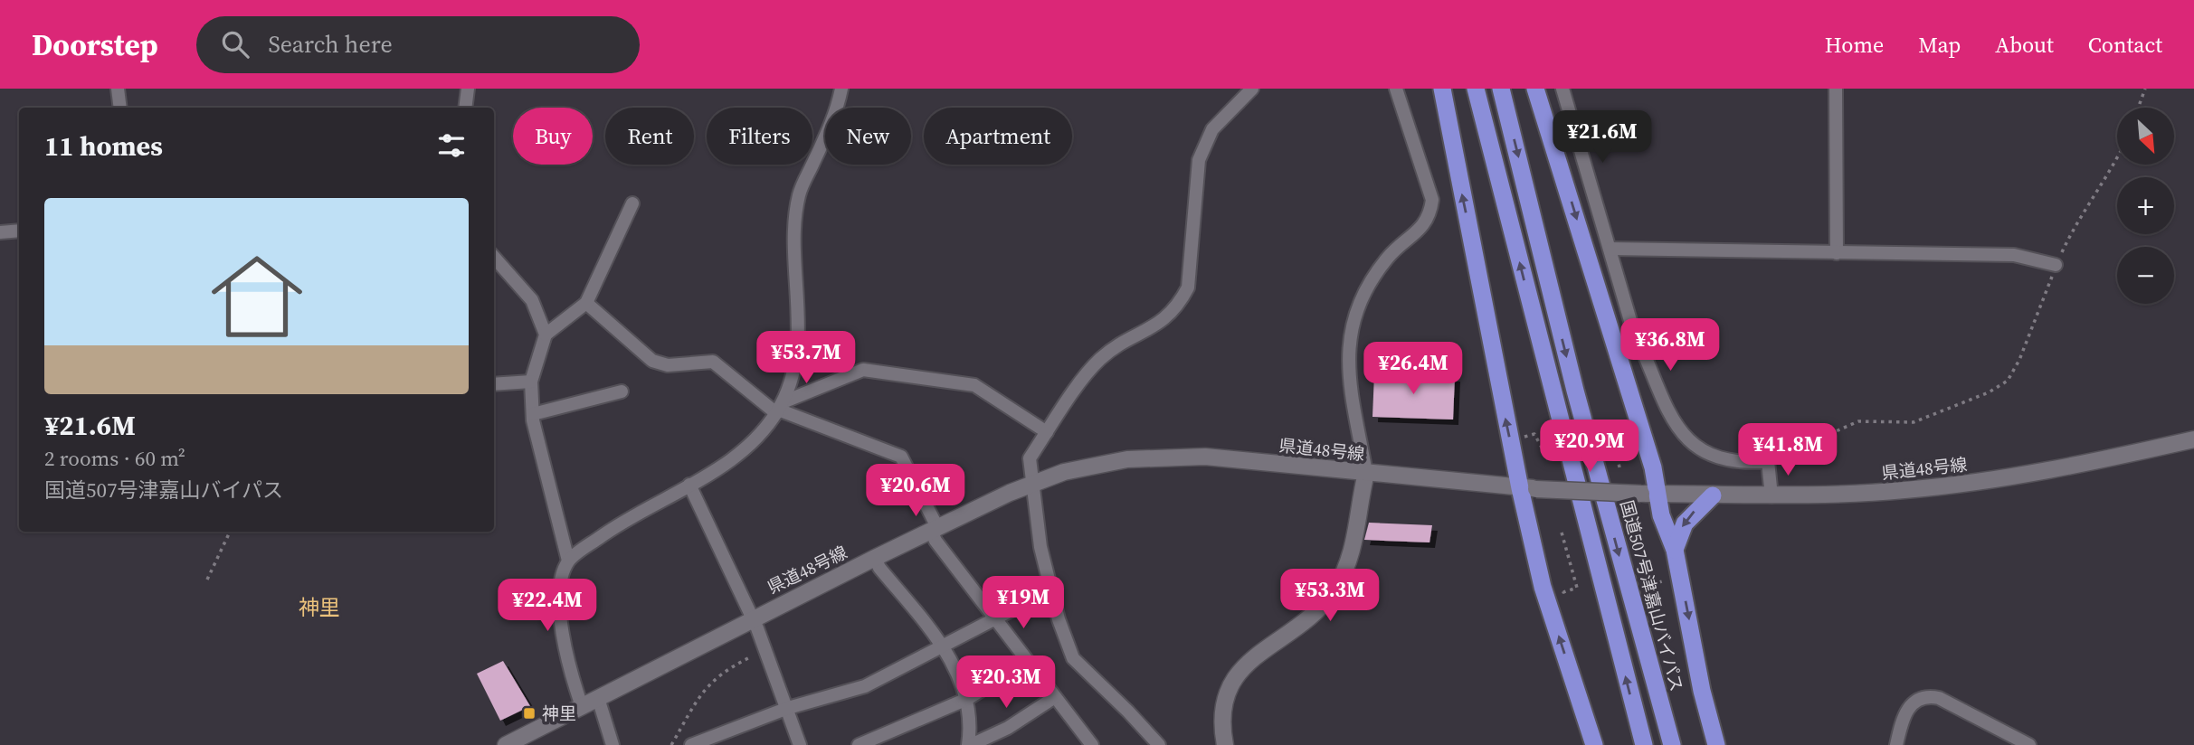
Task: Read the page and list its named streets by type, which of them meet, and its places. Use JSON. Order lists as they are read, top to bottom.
{
  "streets": {
    "highway": ["国道507号津嘉山バイパス"],
    "main road": ["県道48号線"]
  },
  "districts": ["神里"],
  "places": {
    "transit": ["神里"]
  },
  "north": "bottom right",
  "page": {
    "header": "Doorstep",
    "search": "Search here",
    "nav": [
      "Home",
      "Map",
      "About",
      "Contact"
    ],
    "map_buttons": ["+", "−"],
    "chip": [
      "Buy",
      "Rent",
      "Filters",
      "New",
      "Apartment"
    ],
    "heading": "11 homes",
    "price": [
      "¥21.6M",
      "¥36.8M",
      "¥53.7M",
      "¥26.4M",
      "¥20.9M",
      "¥41.8M",
      "¥20.6M",
      "¥53.3M",
      "¥19M",
      "¥22.4M",
      "¥20.3M"
    ],
    "list": [
      {
        "name": "¥21.6M",
        "note": "2 rooms · 60 m² · 国道507号津嘉山バイパス"
      }
    ]
  }
}
